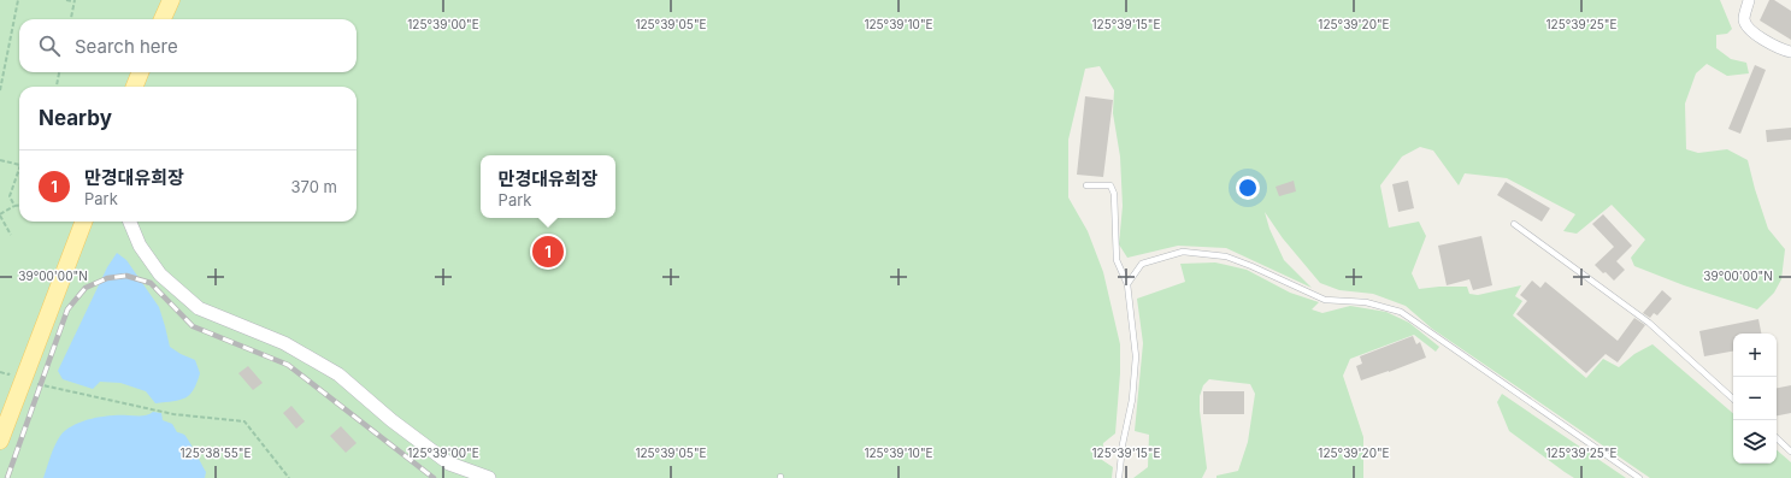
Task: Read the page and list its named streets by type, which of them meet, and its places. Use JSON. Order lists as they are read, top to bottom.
{
  "page": {
    "search": "Search here",
    "heading": "Nearby",
    "list": [
      {
        "mark": "1",
        "name": "만경대유희장",
        "note": "Park",
        "value": "370 m"
      }
    ],
    "popup": ["만경대유희장", "Park"],
    "pins": "1",
    "map_buttons": ["+", "−"]
  },
  "coordinates": [
    "125°39'00\"E",
    "125°39'05\"E",
    "125°39'10\"E",
    "125°39'15\"E",
    "125°39'20\"E",
    "125°39'25\"E",
    "39°00'00\"N",
    "125°38'55\"E"
  ]
}
